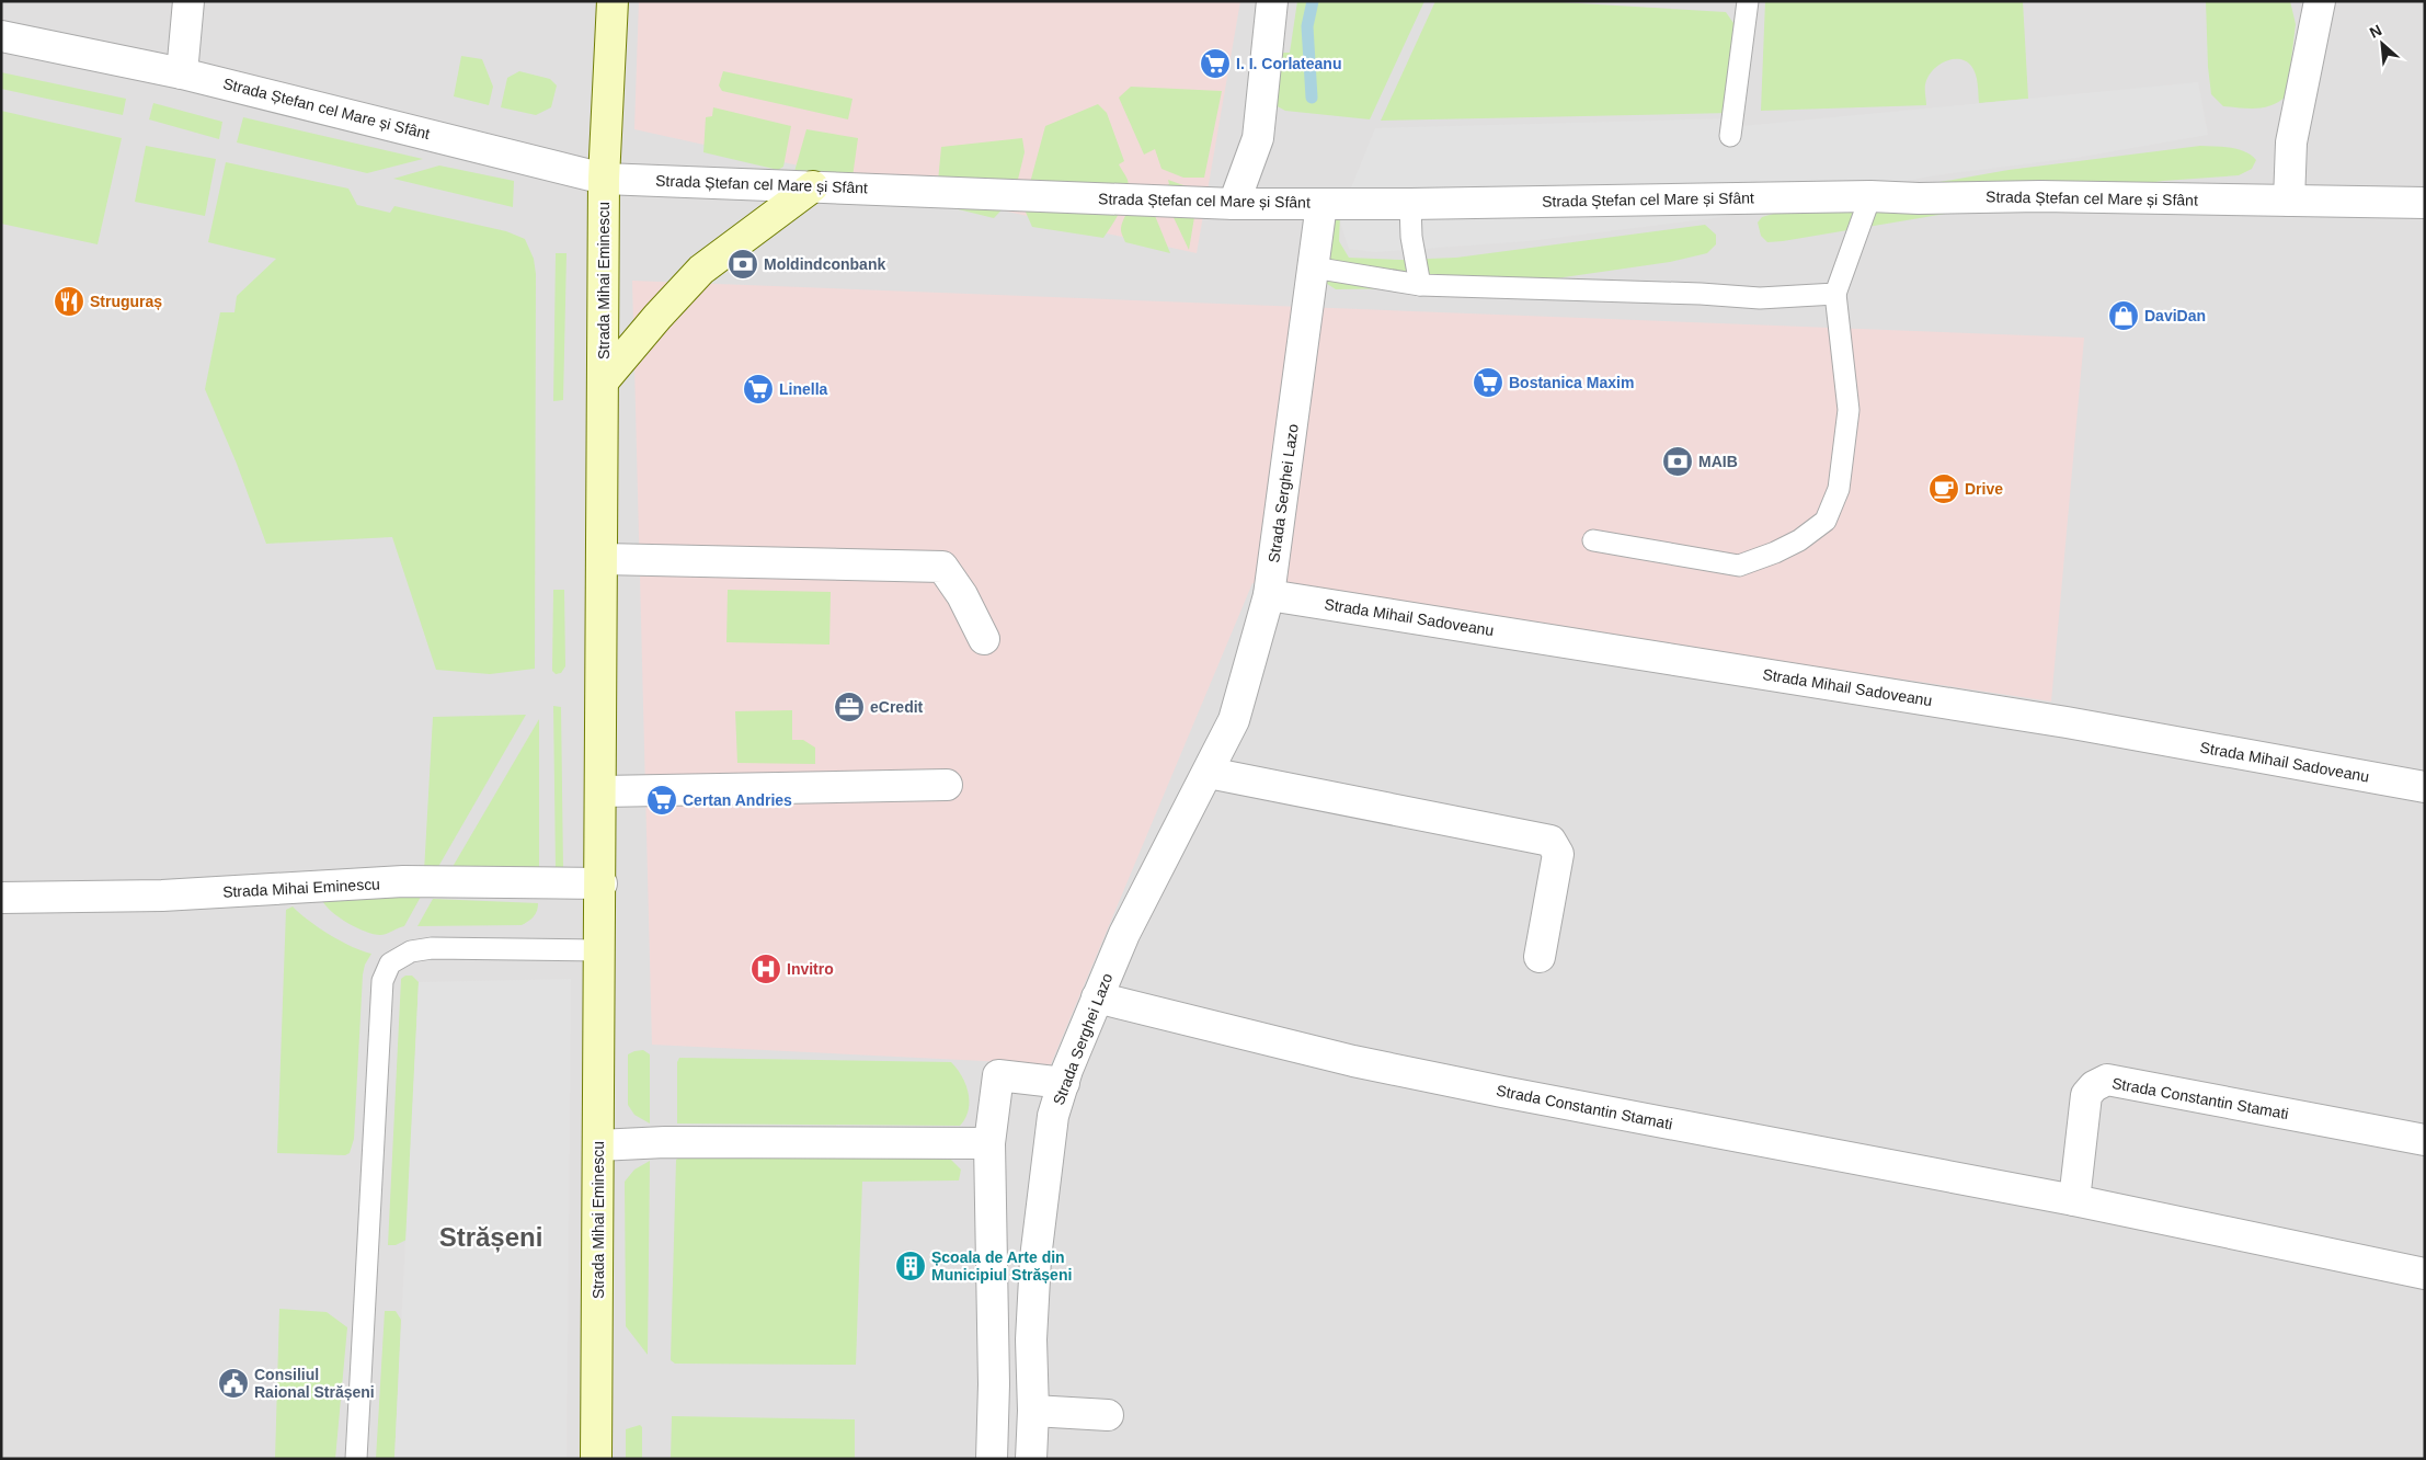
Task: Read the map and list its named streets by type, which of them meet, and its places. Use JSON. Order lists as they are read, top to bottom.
{
  "streets": {
    "main road": ["Strada Mihai Eminescu"],
    "street": [
      "Strada Ștefan cel Mare și Sfânt",
      "Strada Serghei Lazo",
      "Strada Mihail Sadoveanu",
      "Strada Constantin Stamati"
    ]
  },
  "crossings": [
    ["Strada Ștefan cel Mare și Sfânt", "Strada Mihai Eminescu"],
    ["Strada Ștefan cel Mare și Sfânt", "Strada Serghei Lazo"],
    ["Strada Serghei Lazo", "Strada Mihail Sadoveanu"],
    ["Strada Serghei Lazo", "Strada Constantin Stamati"]
  ],
  "districts": ["Strășeni"],
  "places": {
    "supermarket": [
      "I. I. Corlateanu",
      "Bostanica Maxim",
      "Linella",
      "Certan Andries"
    ],
    "bank": ["Moldindconbank", "MAIB"],
    "restaurant": ["Struguraș"],
    "shop": ["DaviDan"],
    "cafe": ["Drive"],
    "office": ["eCredit"],
    "hospital": ["Invitro"],
    "building": ["Școala de Arte din Municipiul Strășeni"],
    "public building": ["Consiliul Raional Strășeni"]
  },
  "north": "top left"
}
